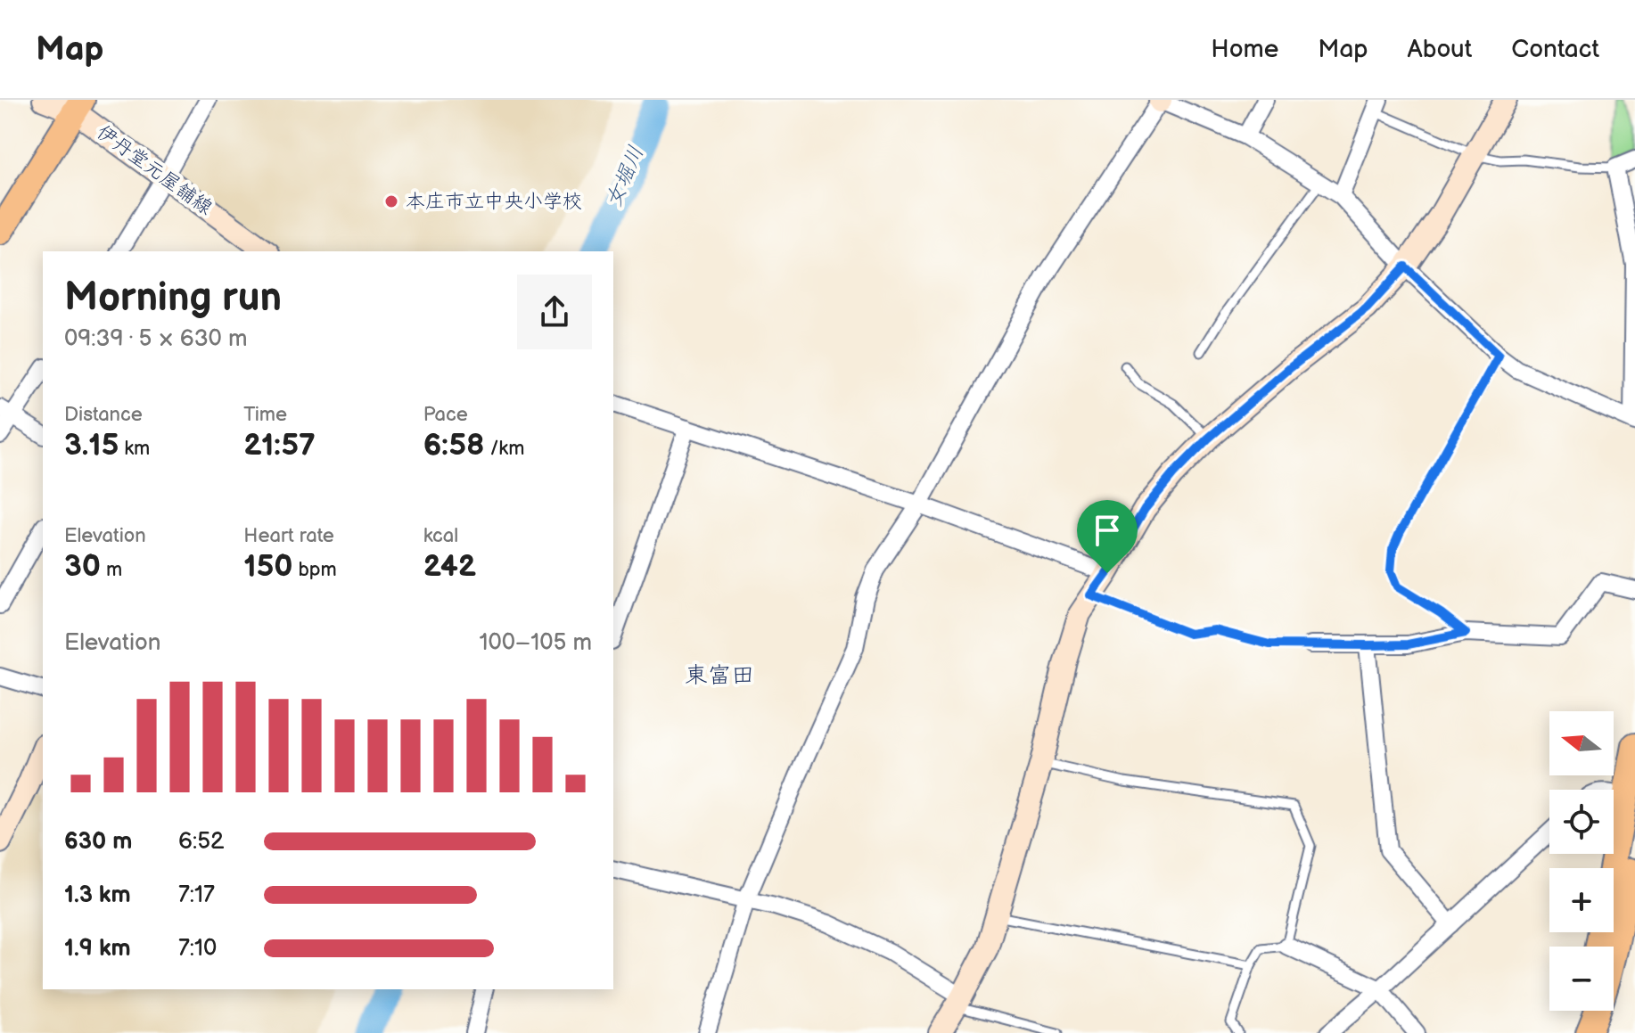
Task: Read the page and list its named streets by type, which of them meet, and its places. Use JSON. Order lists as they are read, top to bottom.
{
  "streets": {
    "street": ["伊丹堂元屋舗線"]
  },
  "districts": ["東富田"],
  "water": ["女堀川"],
  "places": ["本庄市立中央小学校"],
  "north": "left",
  "page": {
    "header": "Map",
    "nav": [
      "Home",
      "Map",
      "About",
      "Contact"
    ],
    "heading": ["Morning run", "09:39 · 5 × 630 m"],
    "stats": [
      ["Distance", "3.15 km"],
      ["Time", "21:57"],
      ["Pace", "6:58 /km"],
      ["Elevation", "30 m"],
      ["Heart rate", "150 bpm"],
      ["kcal", "242"]
    ],
    "chart": ["Elevation", "100–105 m"],
    "map_buttons": ["+", "−"],
    "list": [
      {
        "name": "630 m",
        "note": "6:52"
      },
      {
        "name": "1.3 km",
        "note": "7:17"
      },
      {
        "name": "1.9 km",
        "note": "7:10"
      }
    ]
  }
}
